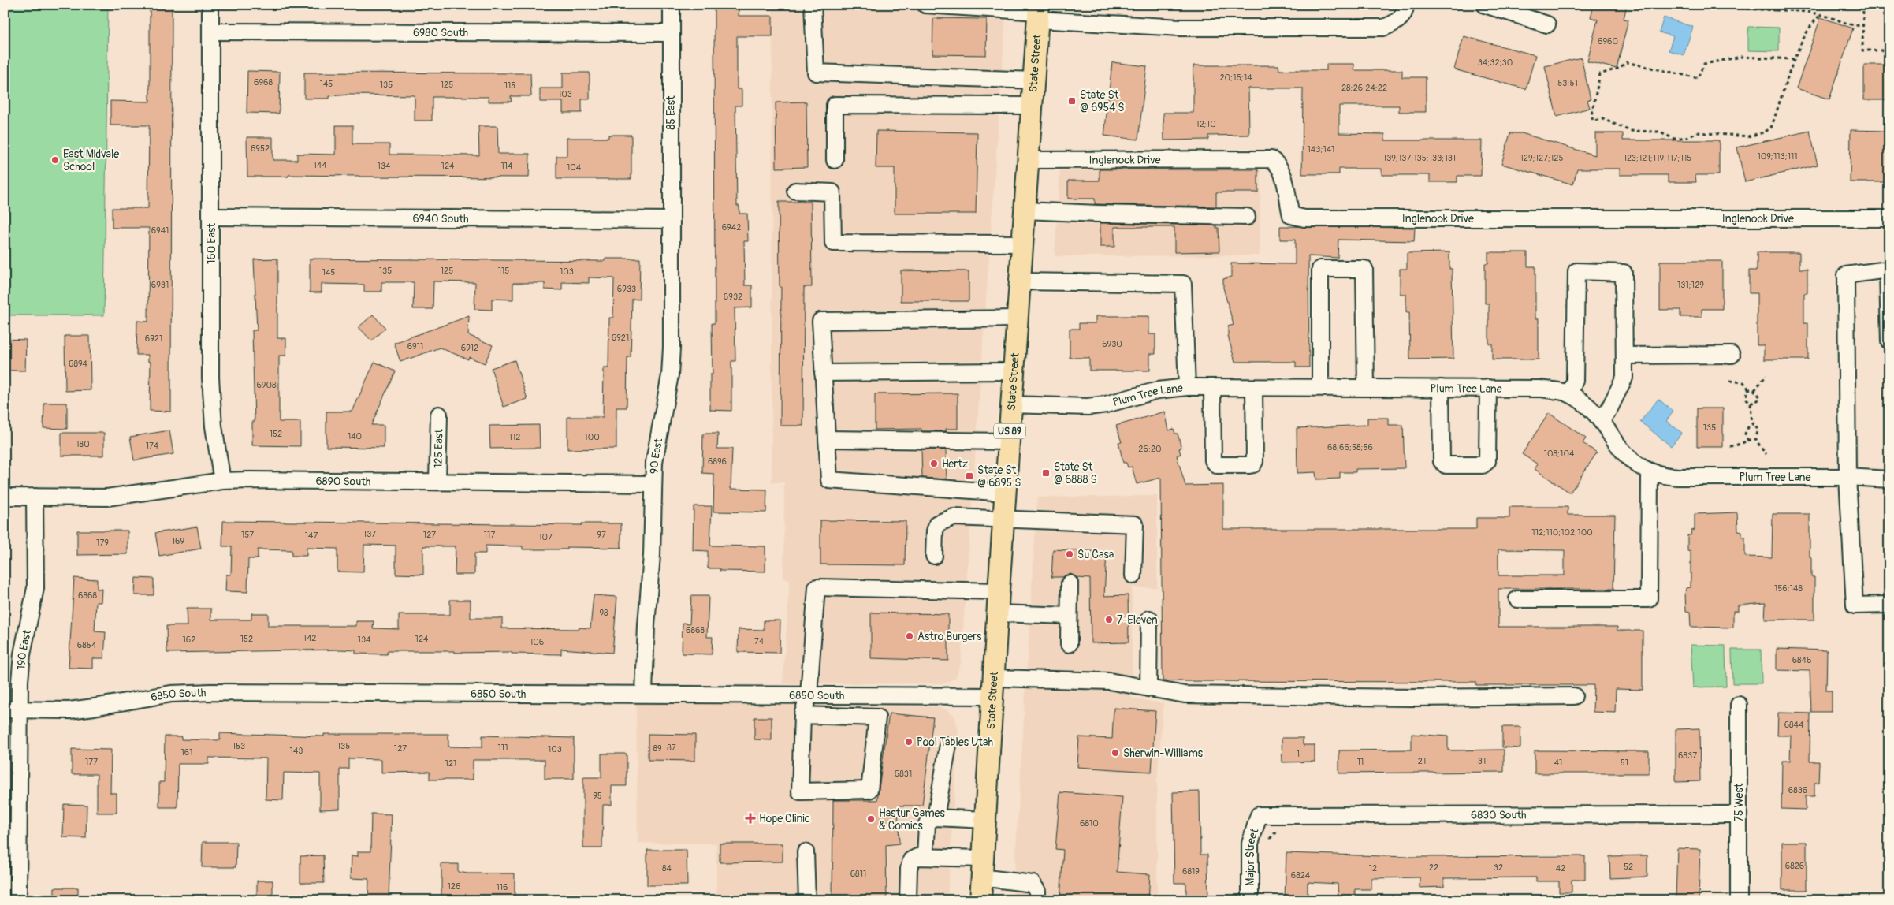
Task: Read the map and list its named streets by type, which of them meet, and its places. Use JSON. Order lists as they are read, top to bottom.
{
  "streets": {
    "main road": ["State Street", "US 89"],
    "street": [
      "6980 South",
      "85 East",
      "Inglenook Drive",
      "6940 South",
      "160 East",
      "Plum Tree Lane",
      "125 East",
      "90 East",
      "6890 South",
      "190 East",
      "6850 South",
      "75 West",
      "6830 South",
      "Major Street"
    ]
  },
  "crossings": [
    ["6980 South", "85 East"],
    ["6980 South", "160 East"],
    ["State Street", "Inglenook Drive"],
    ["State Street", "Plum Tree Lane"],
    ["State Street", "6850 South"],
    ["85 East", "6940 South"],
    ["85 East", "90 East"],
    ["6940 South", "160 East"],
    ["6940 South", "90 East"],
    ["160 East", "6890 South"],
    ["125 East", "6890 South"],
    ["90 East", "6890 South"],
    ["90 East", "6850 South"],
    ["6890 South", "190 East"],
    ["190 East", "6850 South"],
    ["75 West", "6830 South"],
    ["6830 South", "Major Street"]
  ],
  "places": {
    "transit": ["State St @ 6954 S", "State St @ 6888 S", "State St @ 6895 S"],
    "other": [
      "East Midvale School",
      "Hertz",
      "Su Casa",
      "7-Eleven",
      "Astro Burgers",
      "Pool Tables Utah",
      "Sherwin-Williams",
      "Hastur Games & Comics"
    ],
    "health": ["Hope Clinic"]
  },
  "house_numbers": [
    "6960",
    "34;32;30",
    "20;16;14",
    "6968",
    "53;51",
    "145",
    "135",
    "125",
    "115",
    "28;26;24;22",
    "103",
    "12;10",
    "6952",
    "143;141",
    "109;113;111",
    "139;137;135;133;131",
    "129;127;125",
    "123;121;119;117;115",
    "144",
    "134",
    "124",
    "114",
    "104",
    "6942",
    "6941",
    "135",
    "125",
    "115",
    "103",
    "145",
    "6931",
    "131;129",
    "6933",
    "6932",
    "6921",
    "6921",
    "6930",
    "6911",
    "6912",
    "6894",
    "6908",
    "135",
    "152",
    "140",
    "112",
    "100",
    "180",
    "174",
    "68;66;58;56",
    "26;20",
    "108;104",
    "6896",
    "112;110;102;100",
    "137",
    "157",
    "127",
    "117",
    "97",
    "147",
    "107",
    "169",
    "179",
    "156;148",
    "6868",
    "98",
    "6868",
    "142",
    "152",
    "124",
    "162",
    "134",
    "74",
    "106",
    "6854",
    "6846",
    "6844",
    "153",
    "135",
    "111",
    "87",
    "127",
    "89",
    "103",
    "143",
    "161",
    "1",
    "6837",
    "21",
    "31",
    "177",
    "11",
    "41",
    "51",
    "121",
    "6831",
    "6836",
    "95",
    "6810",
    "6826",
    "52",
    "22",
    "32",
    "84",
    "12",
    "42",
    "6819",
    "6811",
    "6824",
    "126",
    "116"
  ]
}
